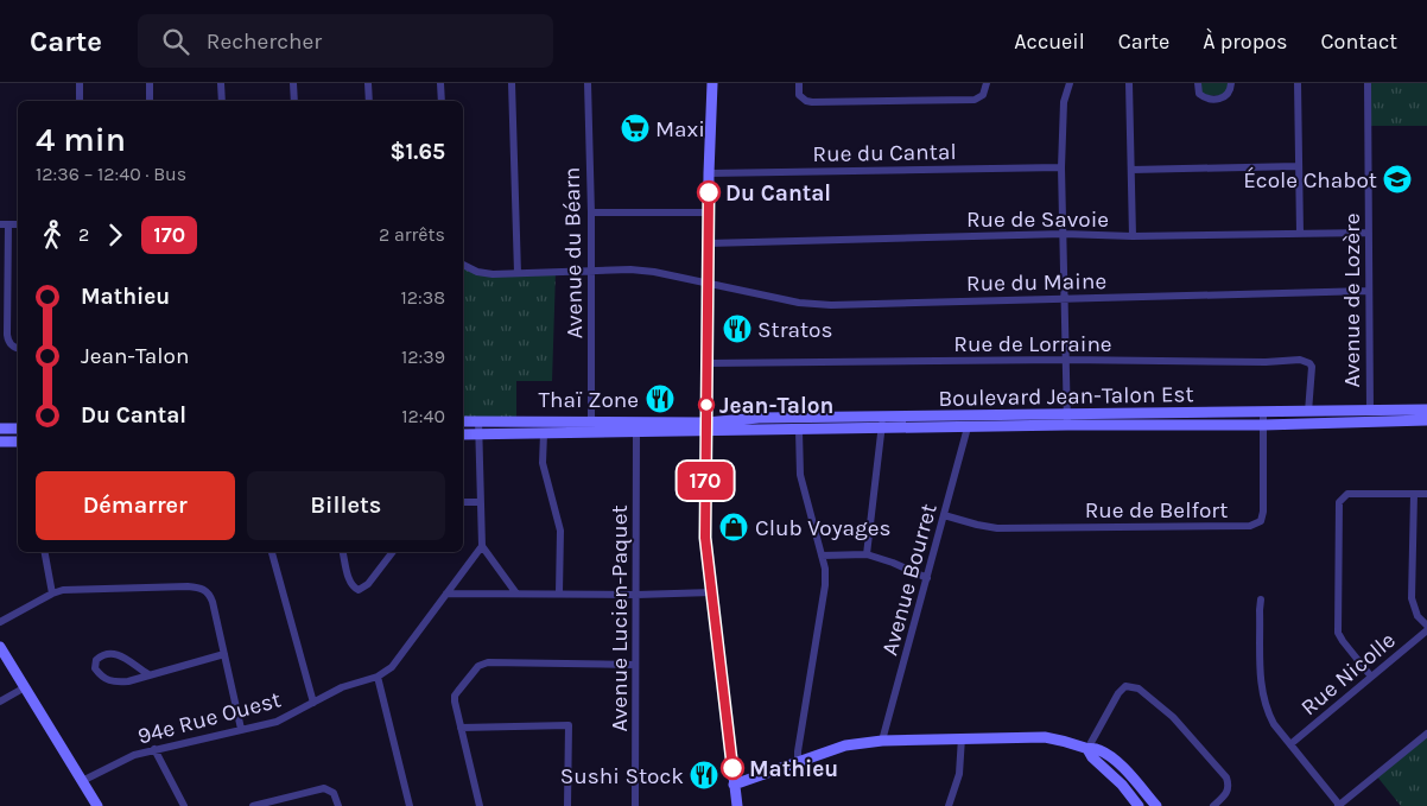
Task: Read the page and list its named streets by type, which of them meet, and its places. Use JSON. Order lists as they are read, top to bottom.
{
  "streets": {
    "street": [
      "Rue du Cantal",
      "Rue de Savoie",
      "Avenue du Béarn",
      "Rue du Maine",
      "Avenue de Lozère",
      "Rue de Lorraine",
      "Boulevard Jean-Talon Est",
      "Rue de Belfort",
      "Avenue Bourret",
      "Avenue Lucien-Paquet",
      "Rue Nicolle",
      "94e Rue Ouest"
    ]
  },
  "crossings": [
    ["Rue de Savoie", "Avenue de Lozère"],
    ["Avenue du Béarn", "Rue du Maine"],
    ["Rue du Maine", "Avenue de Lozère"],
    ["Avenue de Lozère", "Boulevard Jean-Talon Est"],
    ["Rue de Lorraine", "Boulevard Jean-Talon Est"],
    ["Boulevard Jean-Talon Est", "Rue de Belfort"],
    ["Boulevard Jean-Talon Est", "Avenue Bourret"],
    ["Rue de Belfort", "Avenue Bourret"]
  ],
  "places": {
    "supermarket": ["Maxi"],
    "school or university": ["École Chabot"],
    "other": ["Du Cantal", "Jean-Talon", "Mathieu"],
    "restaurant": ["Stratos", "Thaï Zone", "Sushi Stock"],
    "shop": ["Club Voyages"]
  },
  "lines": ["bus line 170"],
  "page": {
    "header": "Carte",
    "search": "Rechercher",
    "nav": [
      "Accueil",
      "Carte",
      "À propos",
      "Contact"
    ],
    "on_map": "170",
    "heading": ["4 min", "12:36 – 12:40 · Bus", "$1.65"],
    "legs": ["2", "170", "2 arrêts"],
    "list": [
      {
        "name": "Mathieu",
        "value": "12:38"
      },
      {
        "name": "Jean-Talon",
        "value": "12:39"
      },
      {
        "name": "Du Cantal",
        "value": "12:40"
      }
    ],
    "buttons": ["Démarrer", "Billets"]
  }
}
